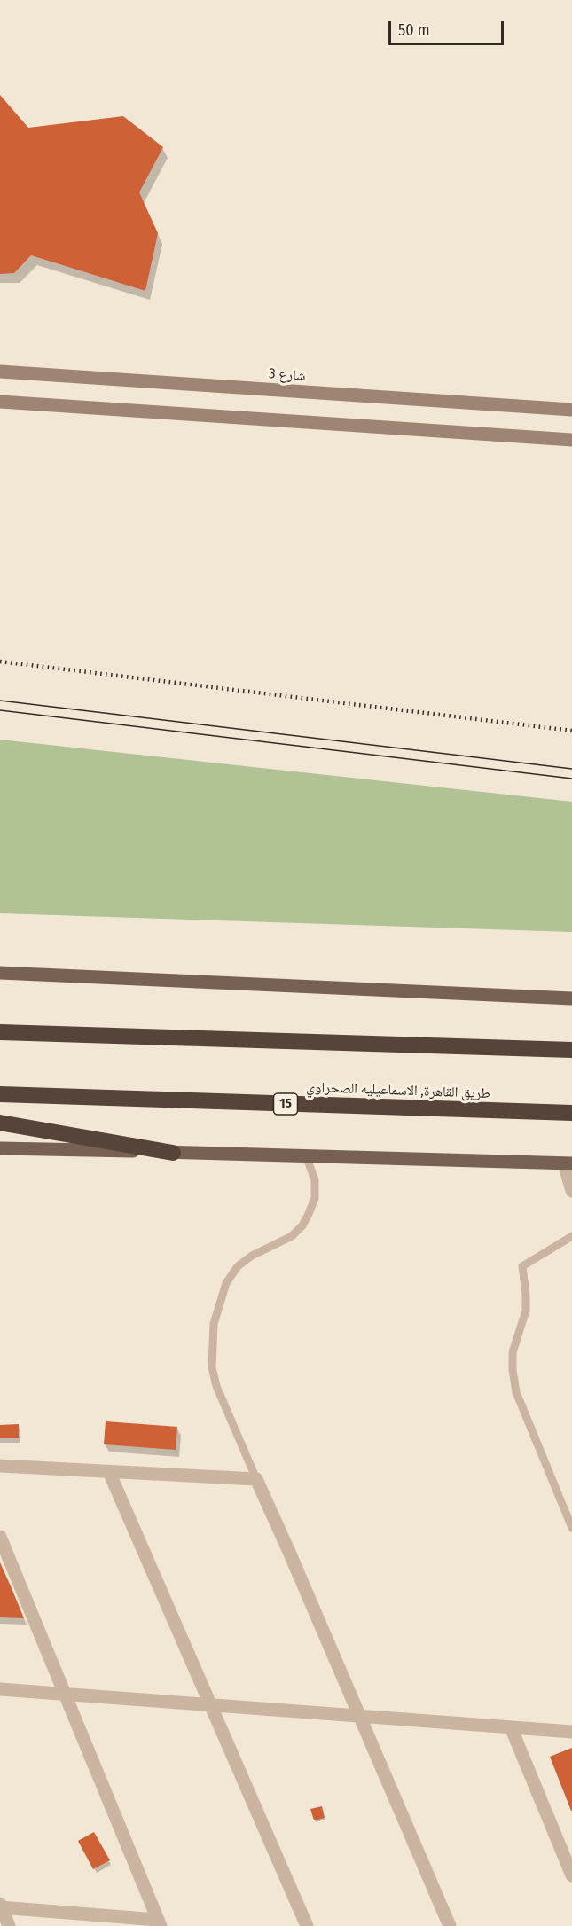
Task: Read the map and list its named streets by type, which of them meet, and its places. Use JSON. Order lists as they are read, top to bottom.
{
  "streets": {
    "highway": ["طريق القاهرة, الاسماعيليه الصحراوي", "15"],
    "main road": ["شارع 3"]
  },
  "scale_bar": "50 m"
}
